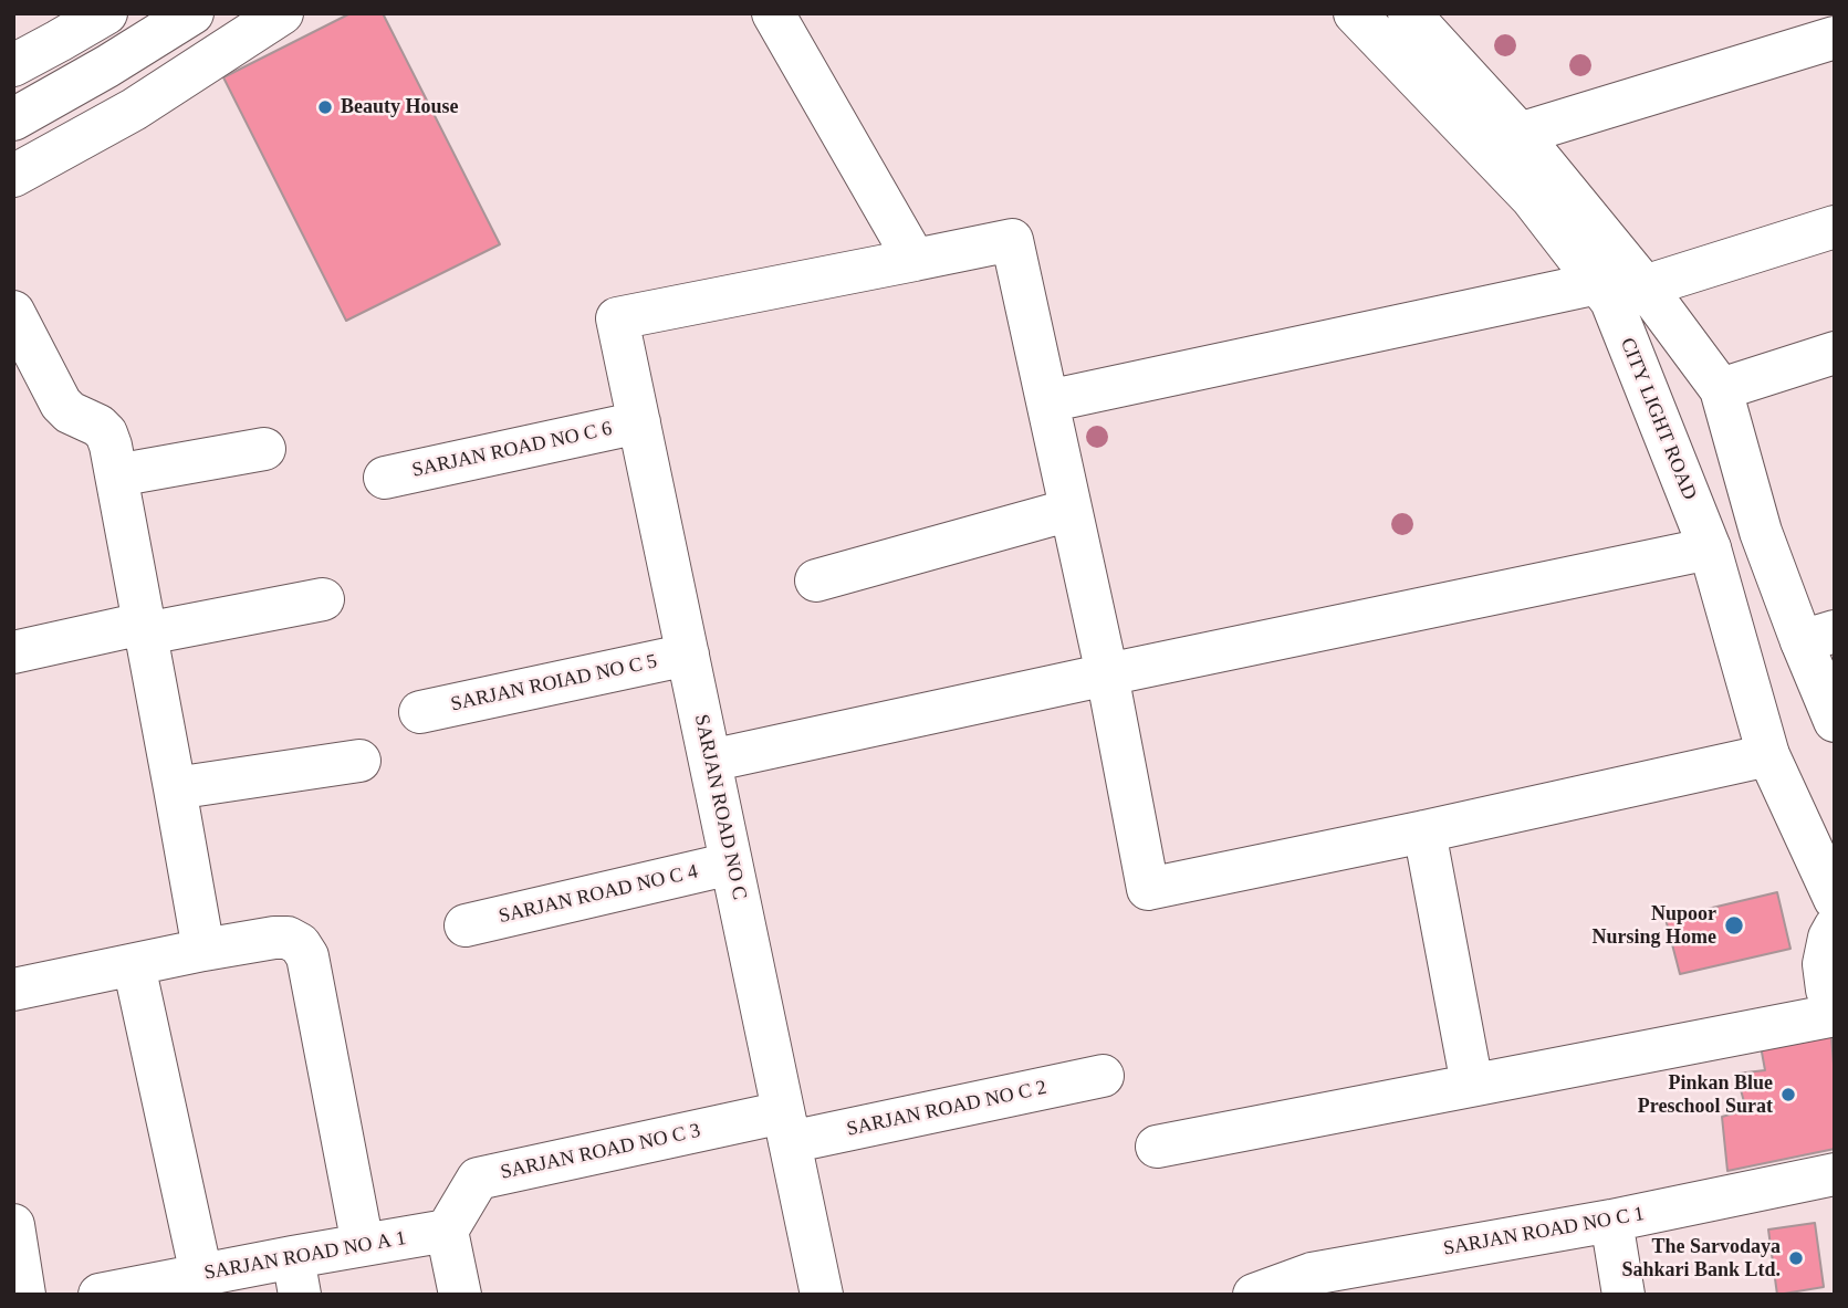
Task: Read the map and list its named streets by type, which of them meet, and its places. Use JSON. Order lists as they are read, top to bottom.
{
  "streets": {
    "street": [
      "CITY LIGHT ROAD",
      "SARJAN ROAD NO C 6",
      "SARJAN ROIAD NO C 5",
      "SARJAN ROAD NO C",
      "SARJAN ROAD NO C 4",
      "SARJAN ROAD NO C 2",
      "SARJAN ROAD NO C 3",
      "SARJAN ROAD NO C 1",
      "SARJAN ROAD NO A 1"
    ]
  },
  "crossings": [
    ["SARJAN ROAD NO C 6", "SARJAN ROAD NO C"],
    ["SARJAN ROIAD NO C 5", "SARJAN ROAD NO C"],
    ["SARJAN ROAD NO C", "SARJAN ROAD NO C 4"],
    ["SARJAN ROAD NO C", "SARJAN ROAD NO C 2"],
    ["SARJAN ROAD NO C", "SARJAN ROAD NO C 3"],
    ["SARJAN ROAD NO C 2", "SARJAN ROAD NO C 3"],
    ["SARJAN ROAD NO C 3", "SARJAN ROAD NO A 1"]
  ],
  "places": [
    "Beauty House",
    "Nupoor Nursing Home",
    "Pinkan Blue Preschool Surat",
    "The Sarvodaya Sahkari Bank Ltd."
  ]
}
